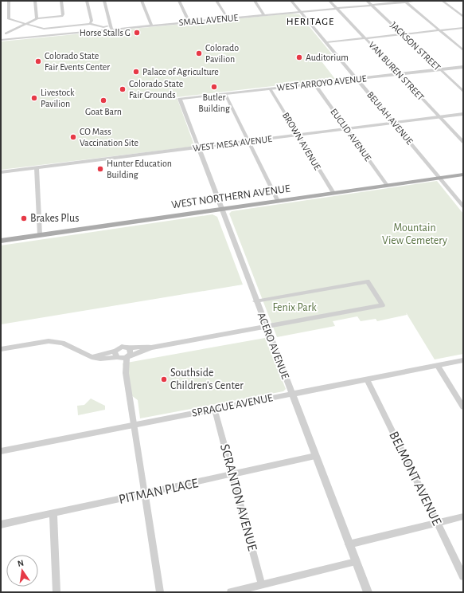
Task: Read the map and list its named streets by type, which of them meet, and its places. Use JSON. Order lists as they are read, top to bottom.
{
  "streets": {
    "main road": ["WEST NORTHERN AVENUE"],
    "street": [
      "SMALL AVENUE",
      "JACKSON STREET",
      "VAN BUREN STREET",
      "WEST ARROYO AVENUE",
      "BEULAH AVENUE",
      "EUCLID AVENUE",
      "BROWN AVENUE",
      "WEST MESA AVENUE",
      "ACERO AVENUE",
      "SPRAGUE AVENUE",
      "BELMONT AVENUE",
      "PITMAN PLACE",
      "SCRANTON AVENUE"
    ]
  },
  "crossings": [
    ["SMALL AVENUE", "JACKSON STREET"],
    ["SMALL AVENUE", "VAN BUREN STREET"],
    ["SMALL AVENUE", "BEULAH AVENUE"],
    ["JACKSON STREET", "WEST ARROYO AVENUE"],
    ["VAN BUREN STREET", "WEST ARROYO AVENUE"],
    ["VAN BUREN STREET", "WEST MESA AVENUE"],
    ["WEST ARROYO AVENUE", "BEULAH AVENUE"],
    ["WEST ARROYO AVENUE", "EUCLID AVENUE"],
    ["WEST ARROYO AVENUE", "BROWN AVENUE"],
    ["WEST ARROYO AVENUE", "ACERO AVENUE"],
    ["BEULAH AVENUE", "WEST MESA AVENUE"],
    ["BEULAH AVENUE", "WEST NORTHERN AVENUE"],
    ["EUCLID AVENUE", "WEST MESA AVENUE"],
    ["EUCLID AVENUE", "WEST NORTHERN AVENUE"],
    ["BROWN AVENUE", "WEST MESA AVENUE"],
    ["BROWN AVENUE", "WEST NORTHERN AVENUE"],
    ["WEST MESA AVENUE", "ACERO AVENUE"],
    ["WEST NORTHERN AVENUE", "ACERO AVENUE"],
    ["ACERO AVENUE", "SPRAGUE AVENUE"],
    ["ACERO AVENUE", "PITMAN PLACE"],
    ["SPRAGUE AVENUE", "BELMONT AVENUE"],
    ["SPRAGUE AVENUE", "SCRANTON AVENUE"],
    ["PITMAN PLACE", "SCRANTON AVENUE"]
  ],
  "districts": ["HERITAGE"],
  "parks": ["Mountain View Cemetery", "Fenix Park"],
  "places": [
    "Horse Stalls G",
    "Colorado Pavilion",
    "Auditorium",
    "Colorado State Fair Events Center",
    "Palace of Agriculture",
    "Butler Building",
    "Colorado State Fair Grounds",
    "Livestock Pavilion",
    "Goat Barn",
    "CO Mass Vaccination Site",
    "Hunter Education Building",
    "Brakes Plus",
    "Southside Children's Center"
  ],
  "north": "top"
}
